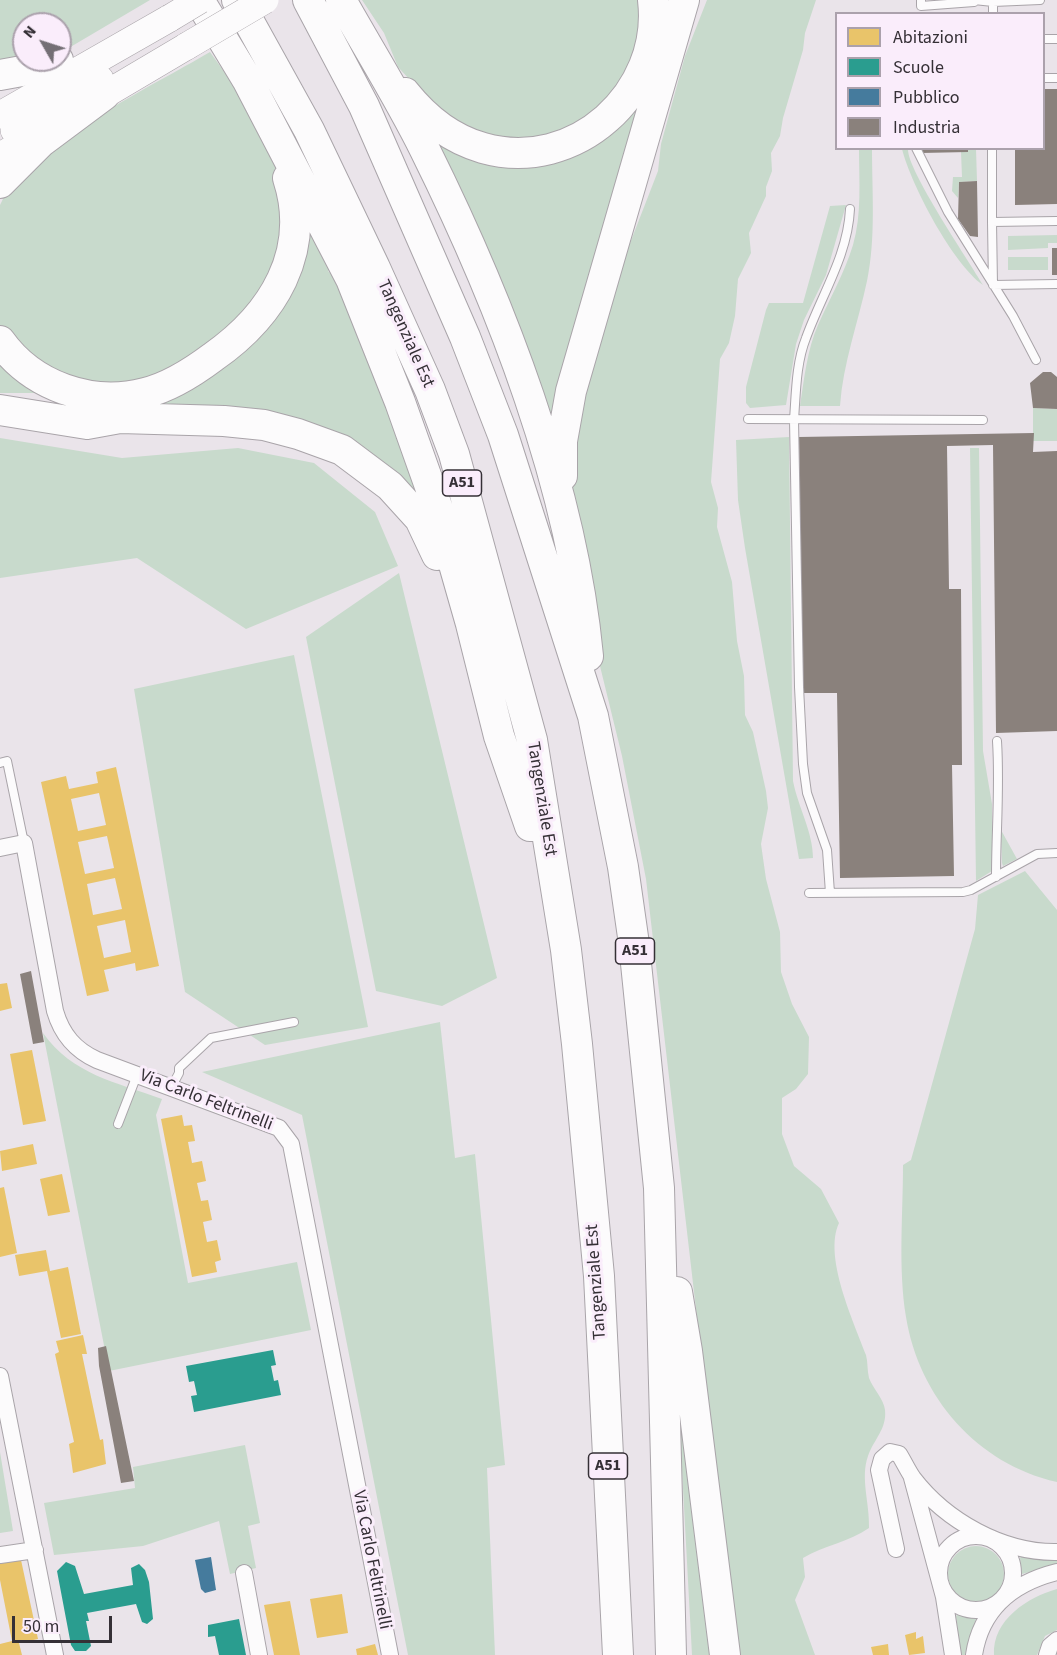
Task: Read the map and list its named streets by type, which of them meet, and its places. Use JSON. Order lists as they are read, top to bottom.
{
  "streets": {
    "highway": ["Tangenziale Est", "A51"],
    "street": ["Via Carlo Feltrinelli"]
  },
  "legend": [
    "Abitazioni",
    "Scuole",
    "Pubblico",
    "Industria"
  ],
  "scale_bar": "50 m",
  "north": "top left"
}
